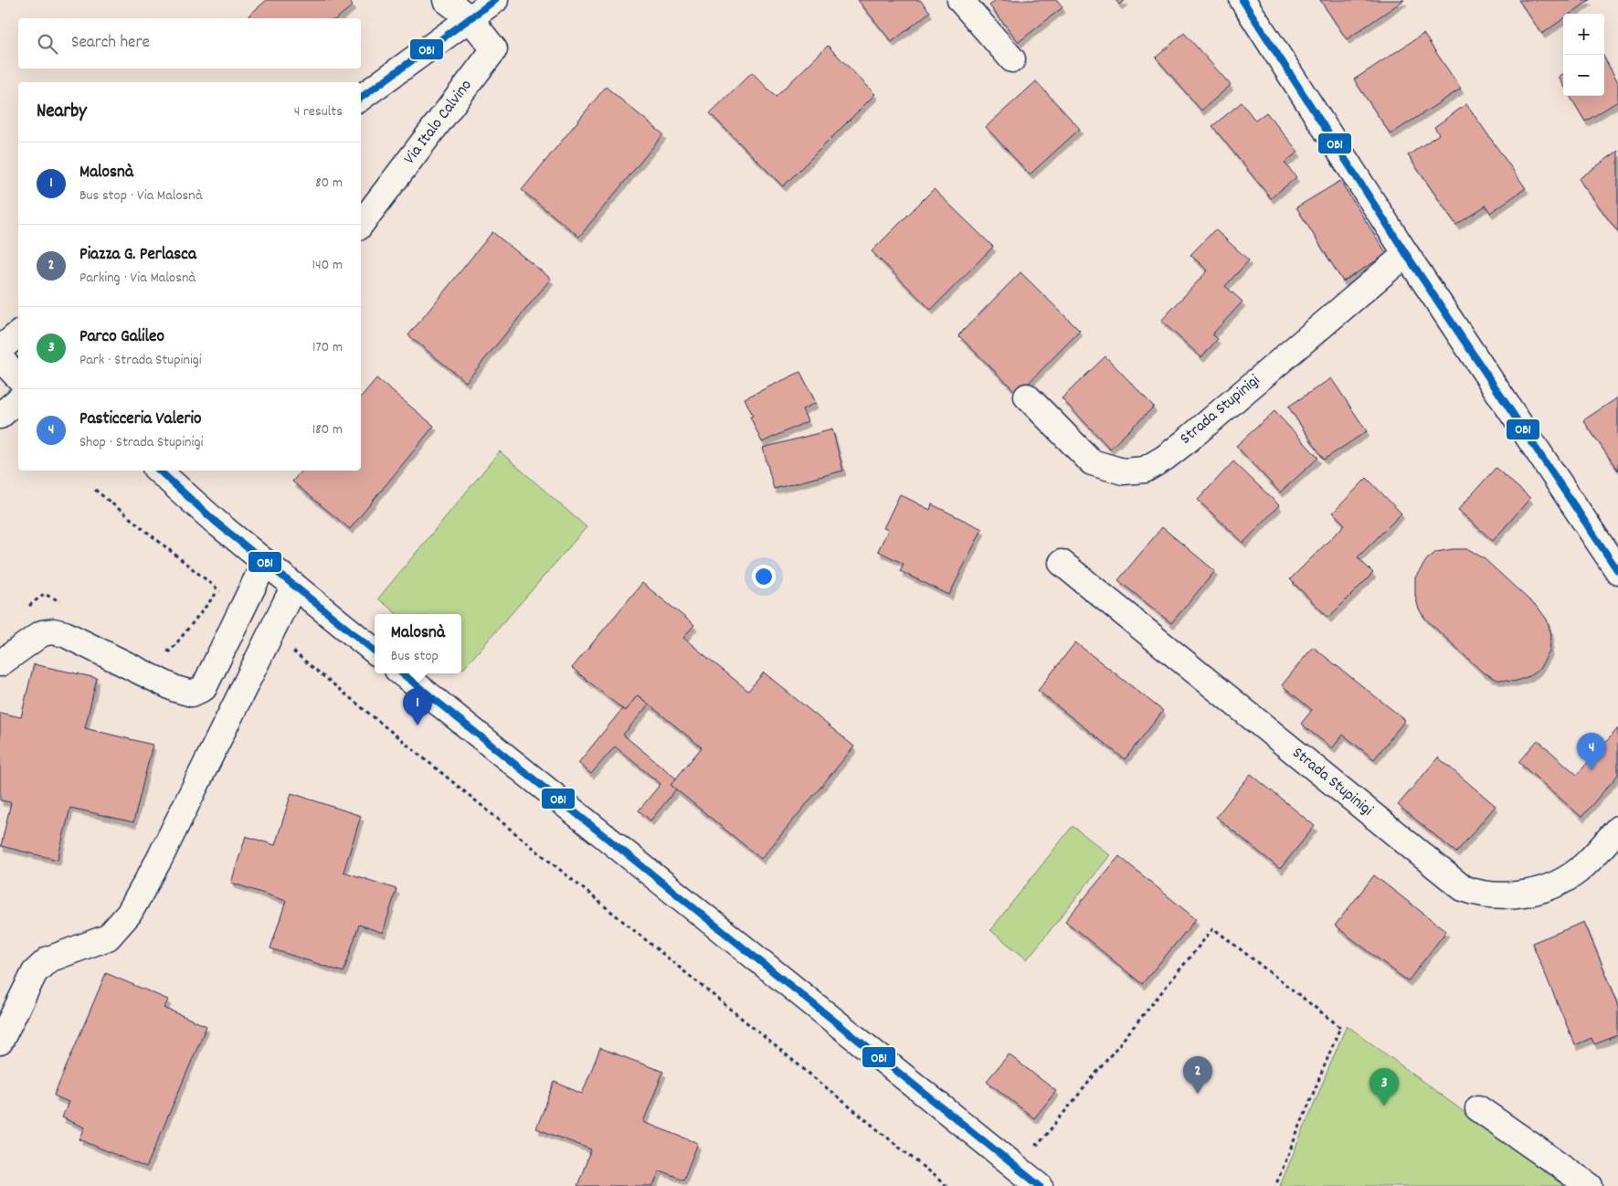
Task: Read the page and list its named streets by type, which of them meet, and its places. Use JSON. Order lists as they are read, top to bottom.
{
  "streets": {
    "street": ["Via Italo Calvino", "Strada Stupinigi"]
  },
  "lines": ["transit line OB1"],
  "page": {
    "map_buttons": ["+", "−"],
    "search": "Search here",
    "heading": ["Nearby", "4 results"],
    "list": [
      {
        "mark": "1",
        "name": "Malosnà",
        "note": "Bus stop · Via Malosnà",
        "value": "80 m"
      },
      {
        "mark": "2",
        "name": "Piazza G. Perlasca",
        "note": "Parking · Via Malosnà",
        "value": "140 m"
      },
      {
        "mark": "3",
        "name": "Parco Galileo",
        "note": "Park · Strada Stupinigi",
        "value": "170 m"
      },
      {
        "mark": "4",
        "name": "Pasticceria Valerio",
        "note": "Shop · Strada Stupinigi",
        "value": "180 m"
      }
    ],
    "popup": ["Malosnà", "Bus stop"],
    "pins": [
      "1",
      "4",
      "2",
      "3"
    ]
  }
}
